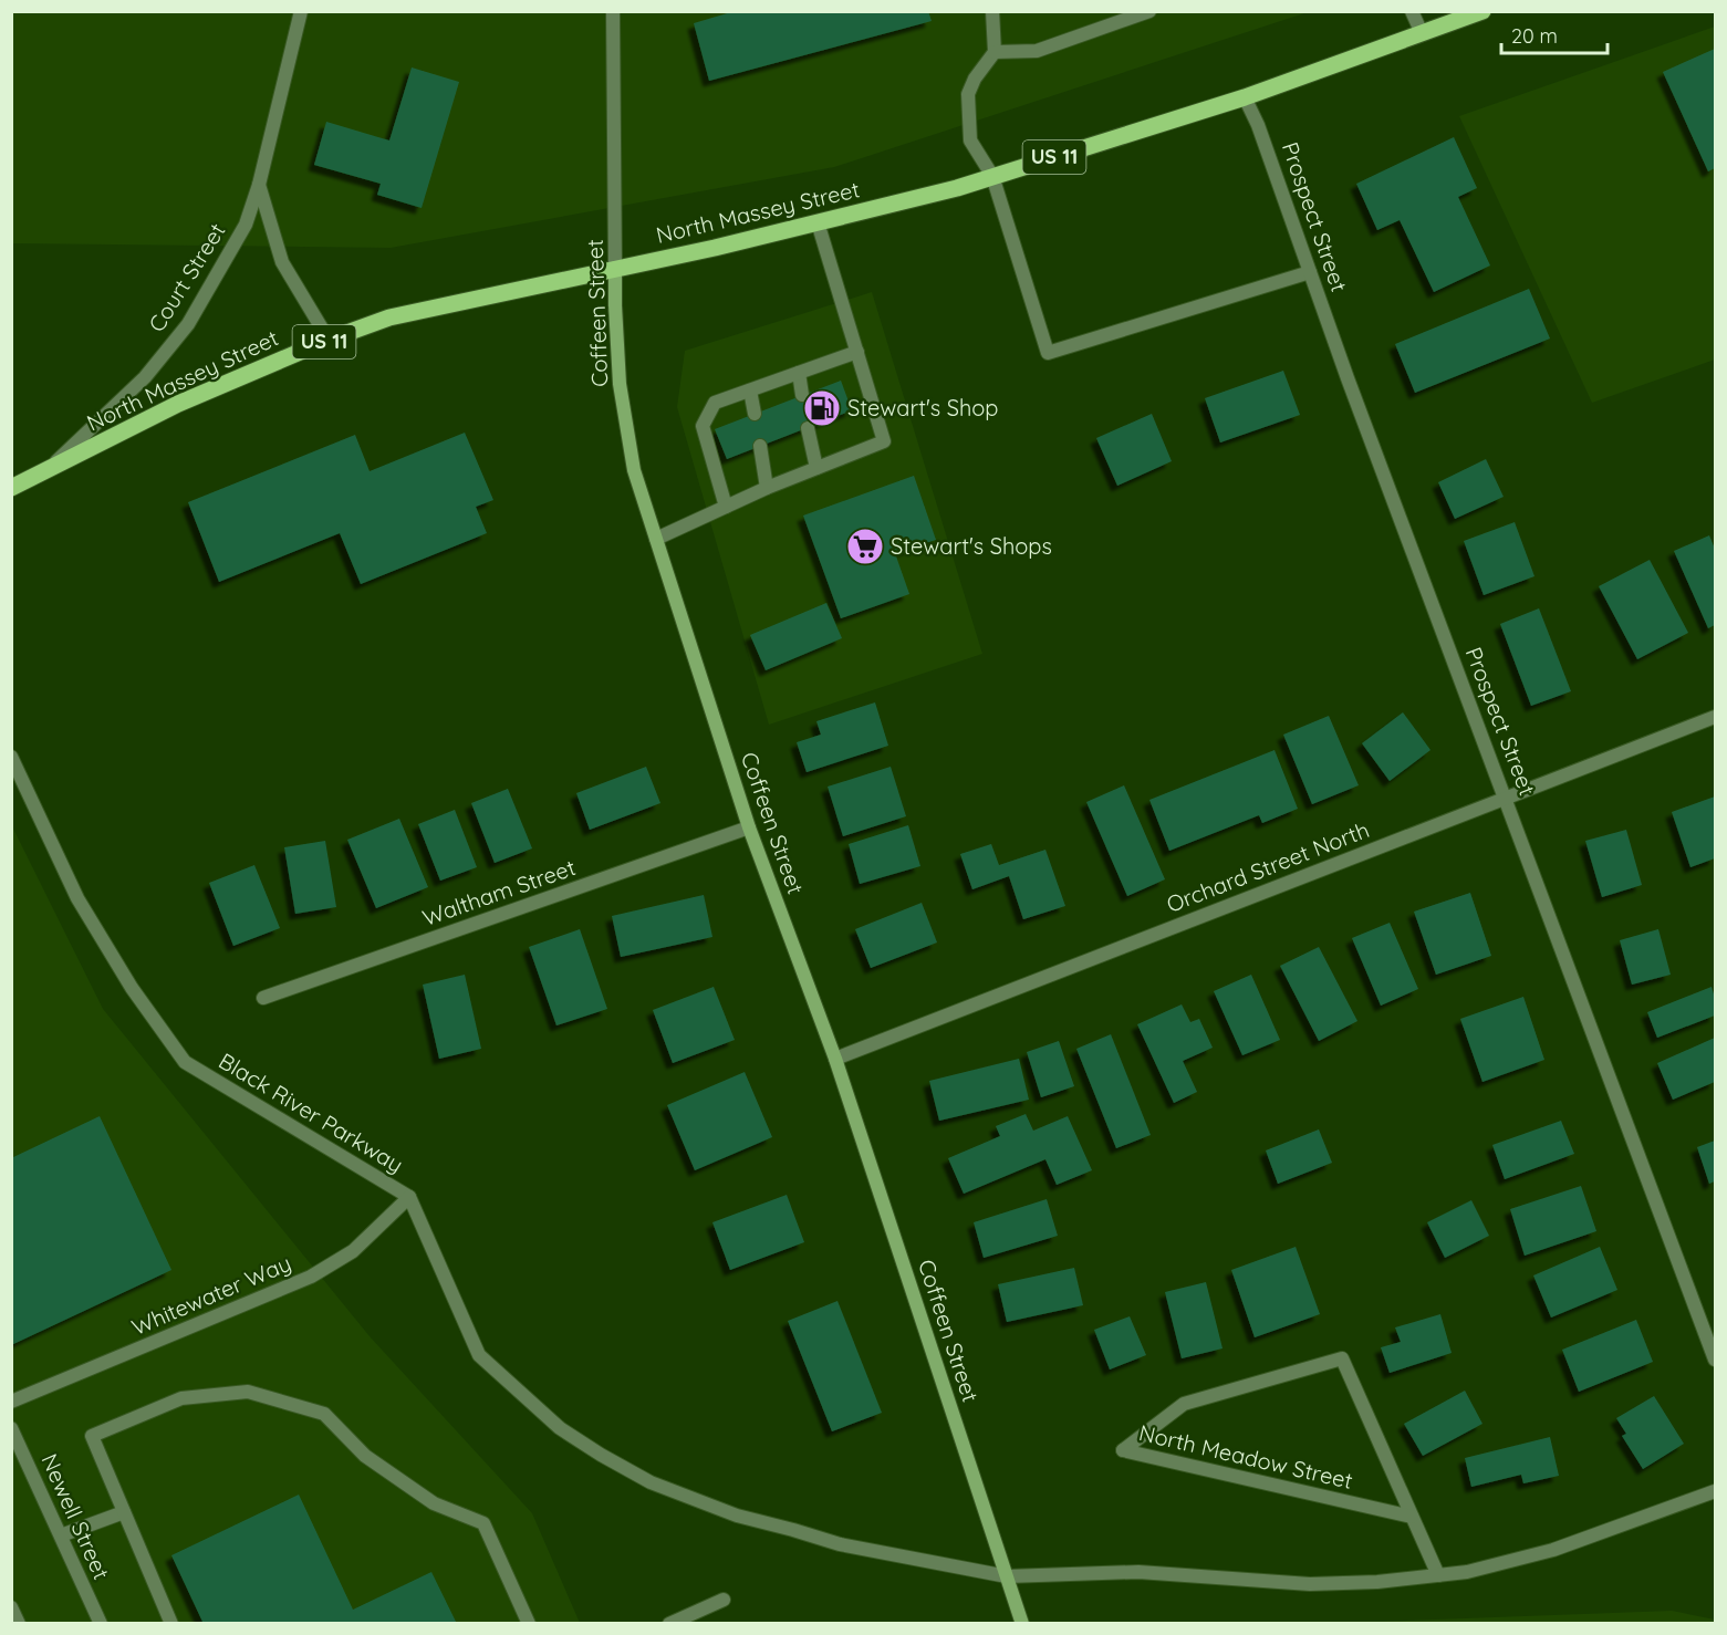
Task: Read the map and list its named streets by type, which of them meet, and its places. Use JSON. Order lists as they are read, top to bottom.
{
  "streets": {
    "main road": ["US 11", "North Massey Street", "Coffeen Street"],
    "street": [
      "Prospect Street",
      "Court Street",
      "Orchard Street North",
      "Waltham Street",
      "Black River Parkway",
      "Whitewater Way",
      "North Meadow Street",
      "Newell Street"
    ]
  },
  "crossings": [
    ["US 11", "North Massey Street"],
    ["US 11", "Court Street"],
    ["North Massey Street", "Prospect Street"],
    ["North Massey Street", "Court Street"],
    ["North Massey Street", "Coffeen Street"],
    ["Prospect Street", "Orchard Street North"],
    ["Coffeen Street", "Orchard Street North"],
    ["Coffeen Street", "Waltham Street"],
    ["Coffeen Street", "Black River Parkway"],
    ["Black River Parkway", "Whitewater Way"],
    ["Black River Parkway", "North Meadow Street"]
  ],
  "places": {
    "fuel station": ["Stewart's Shop"],
    "supermarket": ["Stewart's Shops"]
  },
  "scale_bar": "20 m"
}
